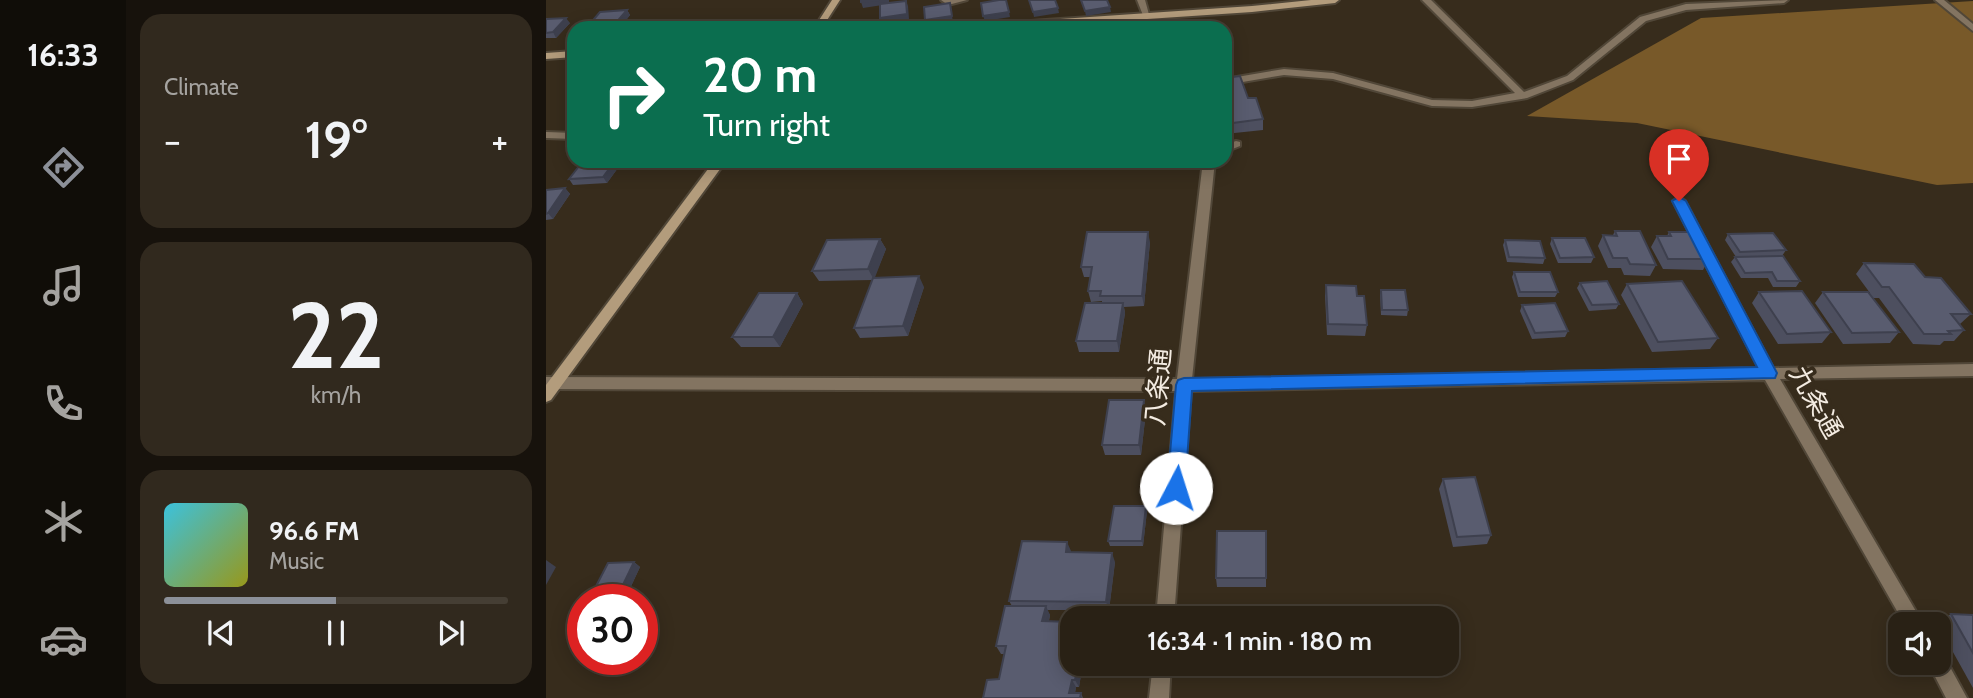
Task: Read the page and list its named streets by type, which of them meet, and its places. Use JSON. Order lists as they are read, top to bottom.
{
  "streets": {
    "street": ["八条通", "九条通"]
  },
  "page": {
    "tabs": "16:33",
    "tile": [
      "Climate",
      ["22", "km/h"]
    ],
    "turn": ["20 m", "Turn right"],
    "heat": ["−", "19°", "+"],
    "song": ["96.6 FM", "Music"],
    "limit": "30",
    "trip": "16:34 · 1 min · 180 m"
  }
}
